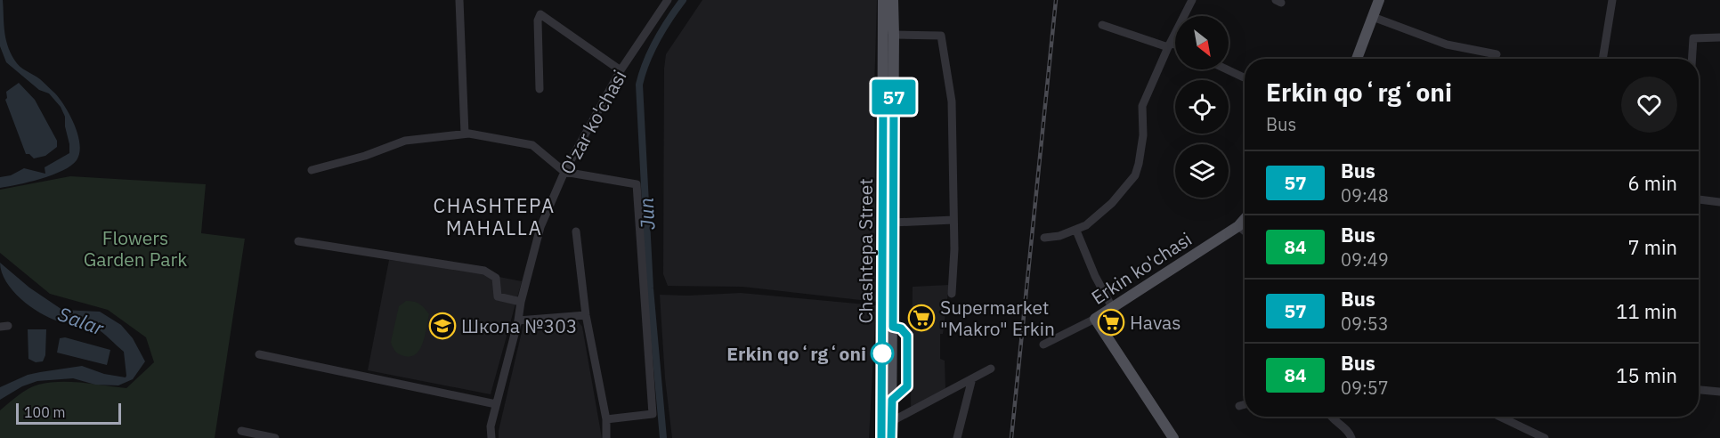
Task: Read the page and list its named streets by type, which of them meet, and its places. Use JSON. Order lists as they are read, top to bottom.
{
  "streets": {
    "main road": ["Chashtepa Street", "Erkin ko'chasi"],
    "street": ["O'zar ko'chasi"]
  },
  "districts": ["CHASHTEPA MAHALLA"],
  "water": ["Jun", "Salar"],
  "parks": ["Flowers Garden Park"],
  "places": {
    "supermarket": ["Supermarket \"Makro\" Erkin", "Havas"],
    "school or university": ["Школа №303"],
    "other": ["Erkin qoʻrgʻoni"]
  },
  "lines": ["bus line 57"],
  "scale_bar": "100 m",
  "north": "bottom right",
  "page": {
    "on_map": "57",
    "heading": ["Erkin qoʻrgʻoni", "Bus"],
    "list": [
      {
        "mark": "57",
        "name": "Bus",
        "note": "09:48",
        "value": "6 min"
      },
      {
        "mark": "84",
        "name": "Bus",
        "note": "09:49",
        "value": "7 min"
      },
      {
        "mark": "57",
        "name": "Bus",
        "note": "09:53",
        "value": "11 min"
      },
      {
        "mark": "84",
        "name": "Bus",
        "note": "09:57",
        "value": "15 min"
      }
    ],
    "scale": "100 m"
  }
}
